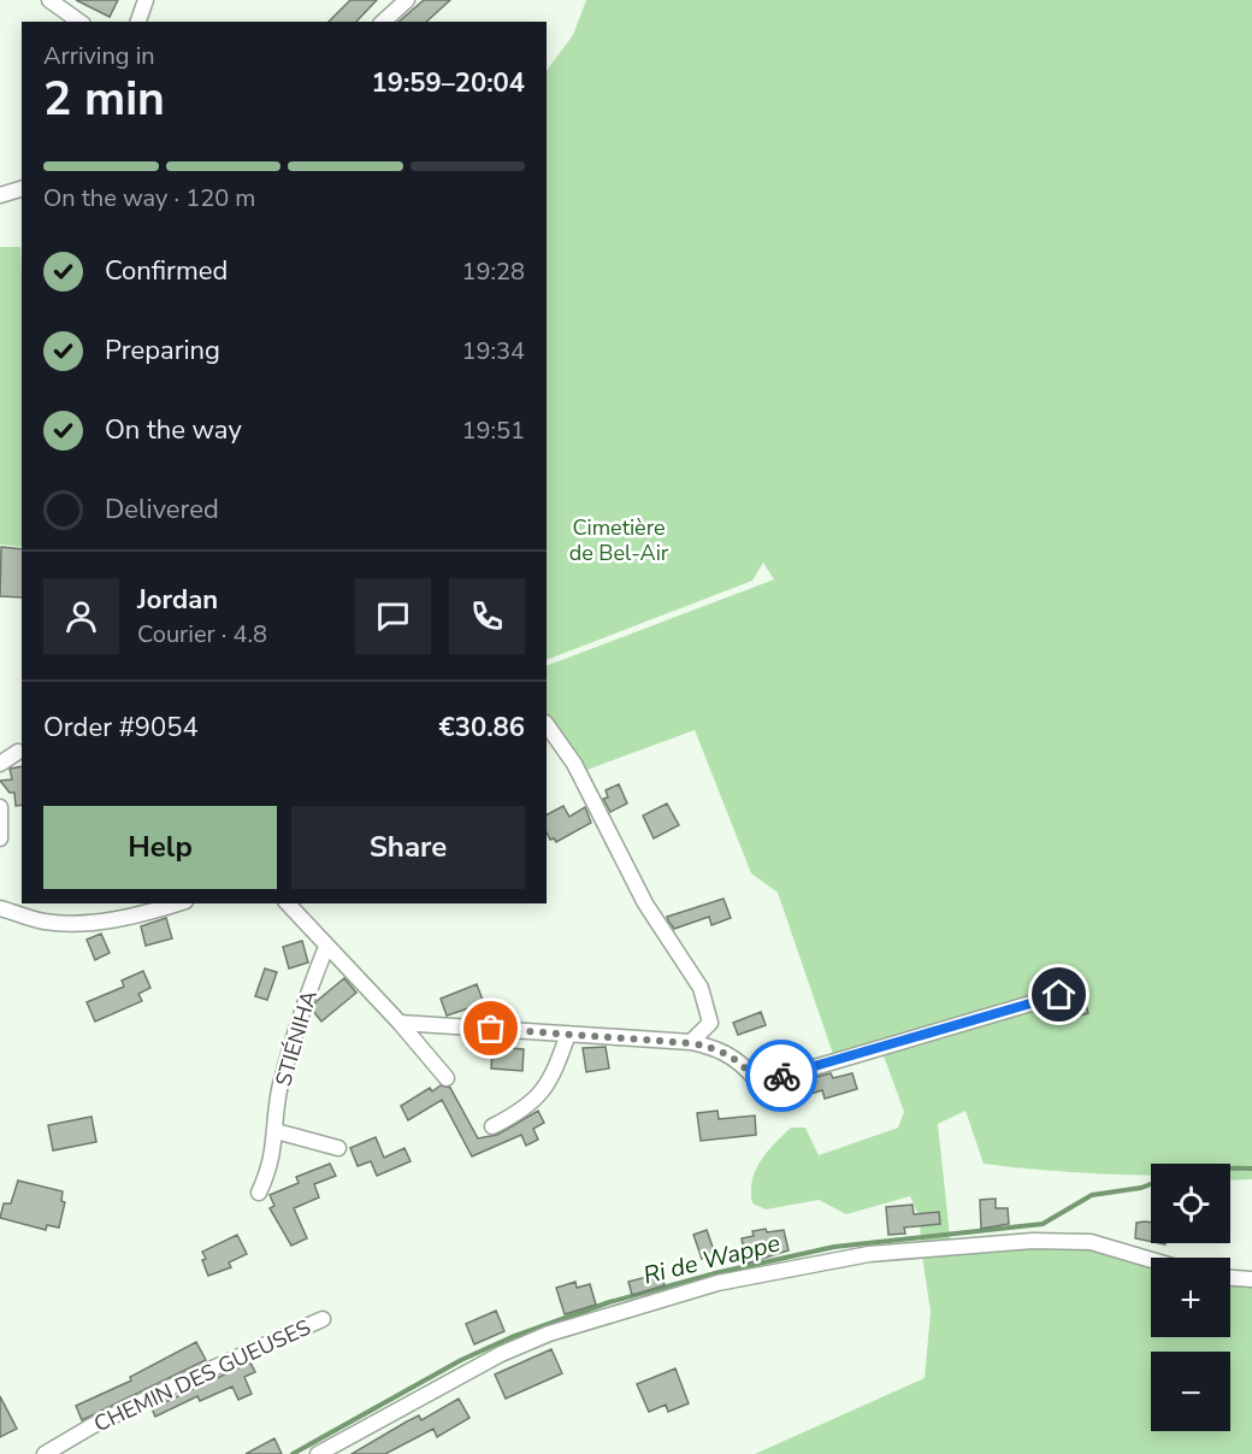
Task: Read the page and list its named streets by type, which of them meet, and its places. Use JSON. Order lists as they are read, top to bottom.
{
  "streets": {
    "street": ["STIÉNIHA", "CHEMIN DES GUEUSES"]
  },
  "water": ["Ri de Wappe"],
  "parks": ["Cimetière de Bel-Air"],
  "page": {
    "heading": ["2 min", "Arriving in", "19:59–20:04"],
    "panel": [
      "Jordan",
      "Courier · 4.8",
      "Order #9054",
      "€30.86"
    ],
    "bar": "On the way · 120 m",
    "list": [
      ["Confirmed", "19:28"],
      ["Preparing", "19:34"],
      ["On the way", "19:51"],
      "Delivered"
    ],
    "buttons": ["Help", "Share"],
    "map_buttons": ["+", "−"]
  }
}
